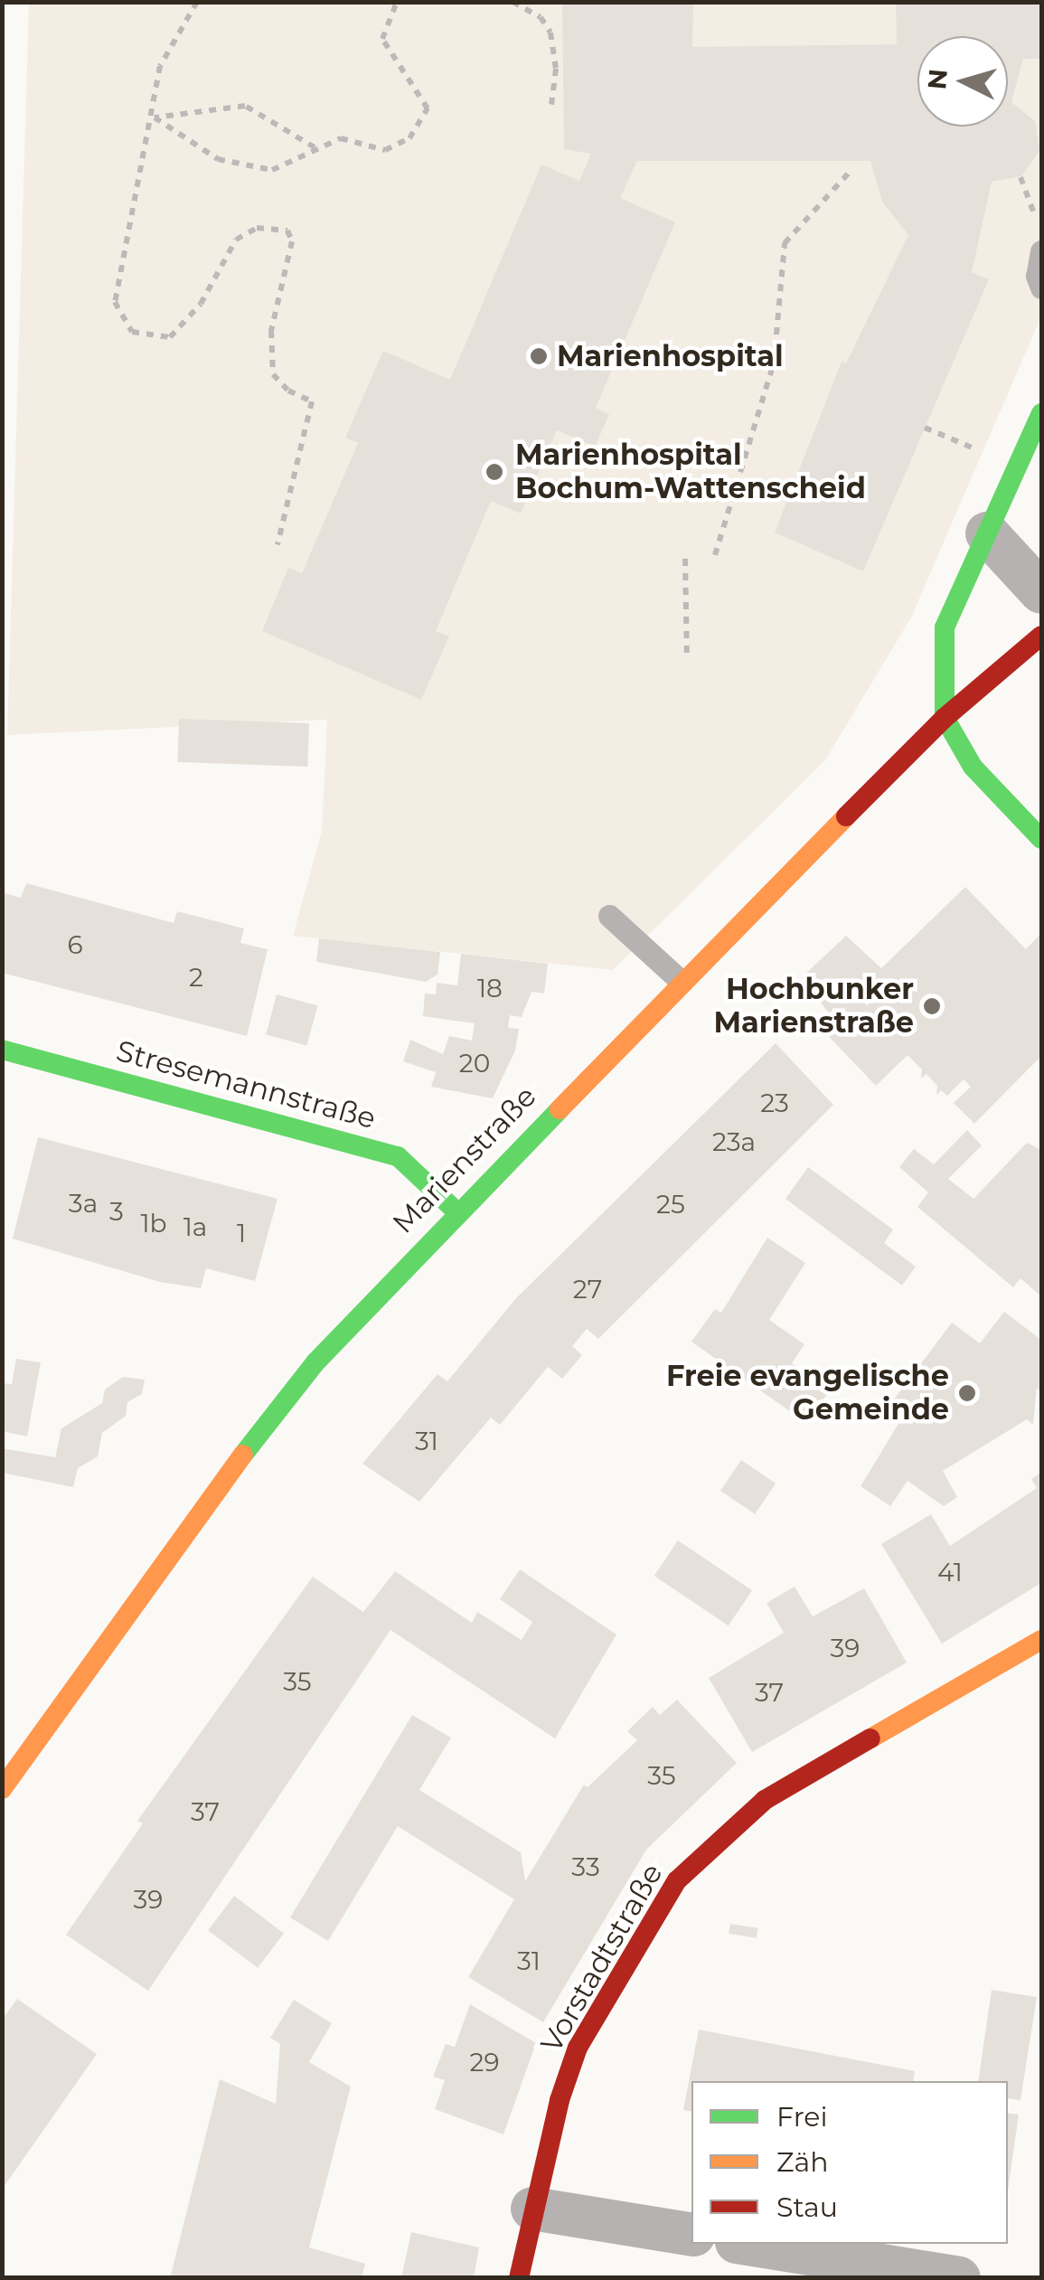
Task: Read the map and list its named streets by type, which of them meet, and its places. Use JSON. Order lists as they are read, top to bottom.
{
  "streets": {
    "street": ["Stresemannstraße", "Marienstraße", "Vorstadtstraße"]
  },
  "crossings": [
    ["Stresemannstraße", "Marienstraße"]
  ],
  "places": [
    "Marienhospital",
    "Marienhospital Bochum-Wattenscheid",
    "Hochbunker Marienstraße",
    "Freie evangelische Gemeinde"
  ],
  "house_numbers": [
    "6",
    "2",
    "18",
    "20",
    "23",
    "23a",
    "3a",
    "25",
    "3",
    "1b",
    "1a",
    "1",
    "27",
    "31",
    "41",
    "39",
    "35",
    "37",
    "35",
    "37",
    "33",
    "39",
    "31",
    "29"
  ],
  "legend": ["Frei", "Zäh", "Stau"],
  "north": "left"
}
